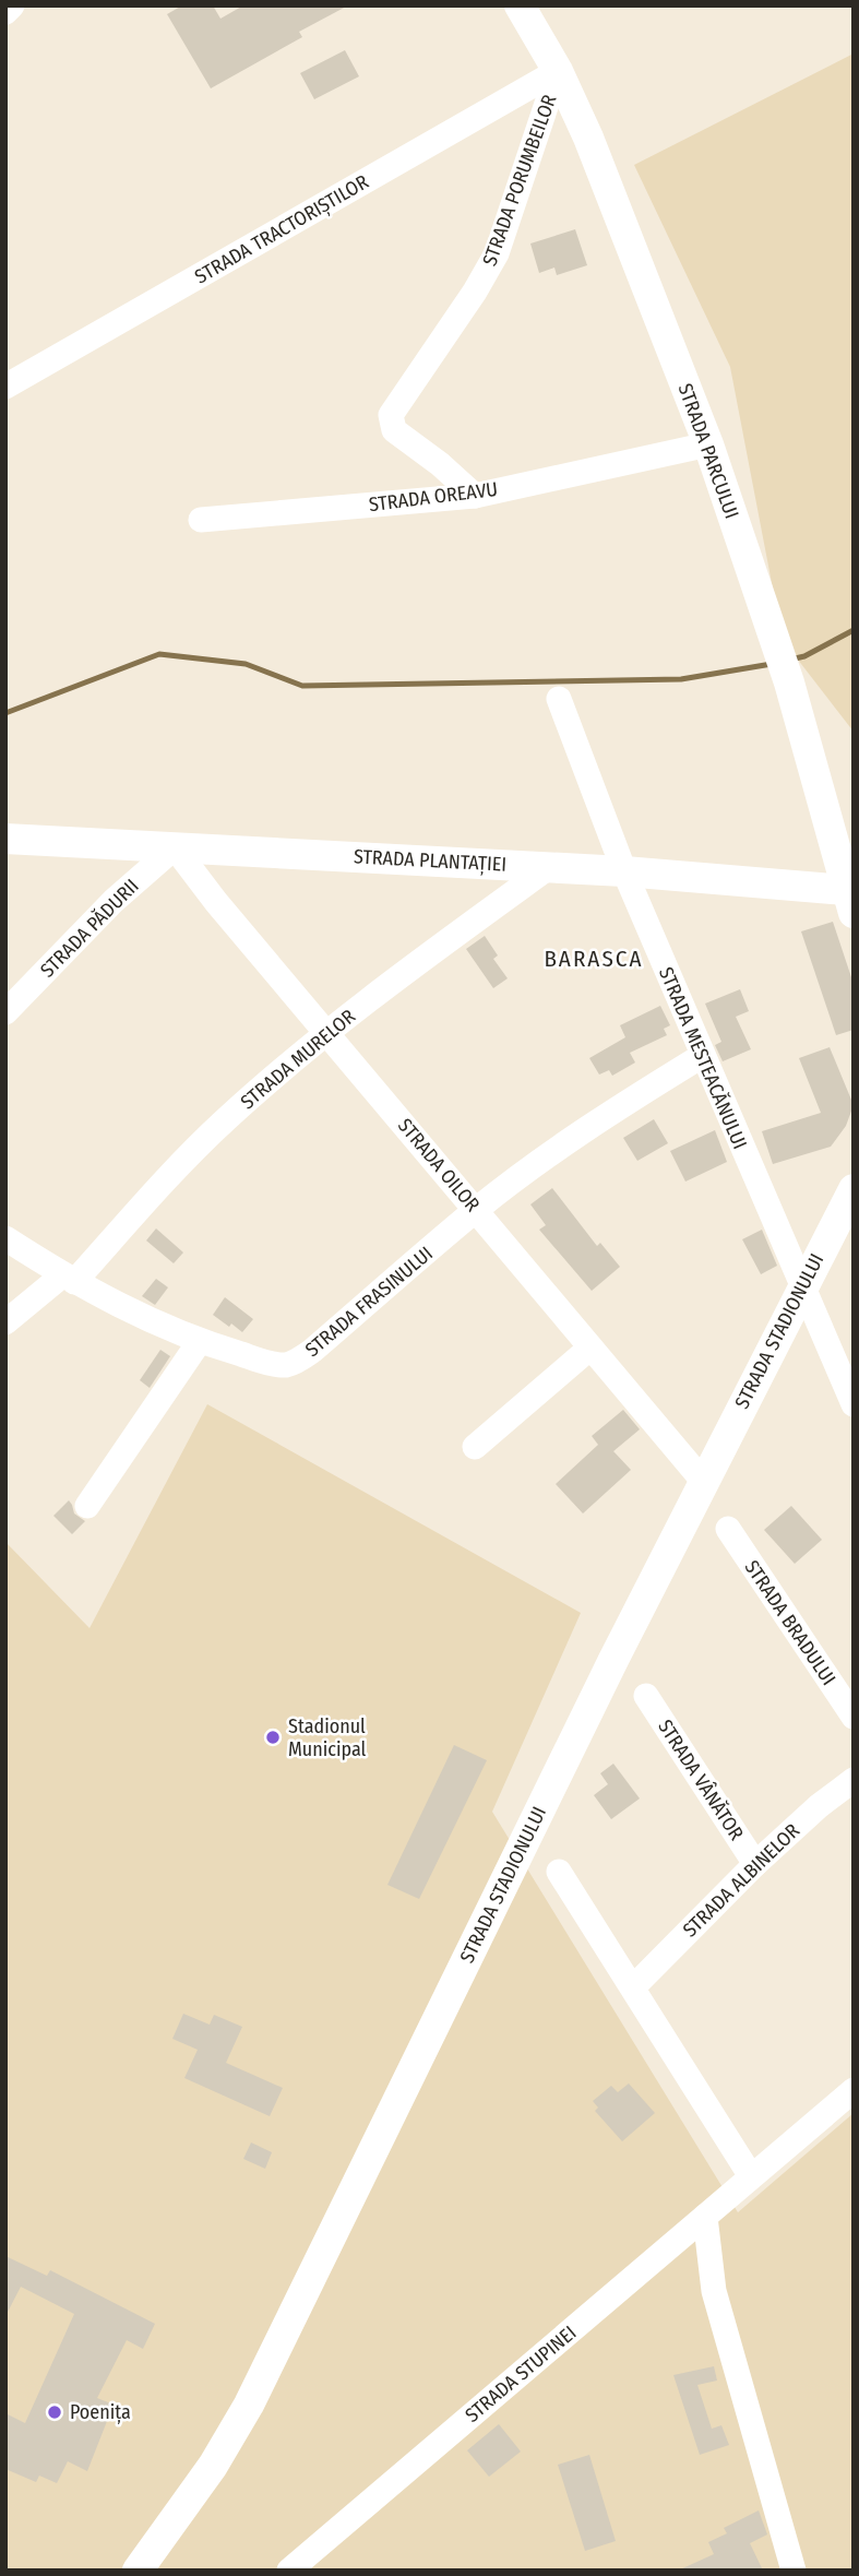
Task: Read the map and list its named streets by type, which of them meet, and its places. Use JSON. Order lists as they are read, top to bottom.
{
  "streets": {
    "main road": ["STRADA PARCULUI", "STRADA PLANTAȚIEI", "STRADA STADIONULUI"],
    "street": [
      "STRADA PORUMBEILOR",
      "STRADA TRACTORIȘTILOR",
      "STRADA OREAVU",
      "STRADA PĂDURII",
      "STRADA MESTEACĂNULUI",
      "STRADA MURELOR",
      "STRADA OILOR",
      "STRADA FRASINULUI",
      "STRADA BRADULUI",
      "STRADA VÂNĂTOR",
      "STRADA ALBINELOR",
      "STRADA STUPINEI"
    ]
  },
  "crossings": [
    ["STRADA PORUMBEILOR", "STRADA TRACTORIȘTILOR"],
    ["STRADA PORUMBEILOR", "STRADA PARCULUI"],
    ["STRADA PORUMBEILOR", "STRADA OREAVU"],
    ["STRADA TRACTORIȘTILOR", "STRADA PARCULUI"],
    ["STRADA PARCULUI", "STRADA OREAVU"],
    ["STRADA PARCULUI", "STRADA PLANTAȚIEI"],
    ["STRADA PLANTAȚIEI", "STRADA PĂDURII"],
    ["STRADA PLANTAȚIEI", "STRADA MESTEACĂNULUI"],
    ["STRADA PLANTAȚIEI", "STRADA MURELOR"],
    ["STRADA PLANTAȚIEI", "STRADA OILOR"],
    ["STRADA PĂDURII", "STRADA OILOR"],
    ["STRADA MESTEACĂNULUI", "STRADA FRASINULUI"],
    ["STRADA MESTEACĂNULUI", "STRADA STADIONULUI"],
    ["STRADA MURELOR", "STRADA OILOR"],
    ["STRADA MURELOR", "STRADA FRASINULUI"],
    ["STRADA OILOR", "STRADA FRASINULUI"],
    ["STRADA OILOR", "STRADA STADIONULUI"],
    ["STRADA VÂNĂTOR", "STRADA ALBINELOR"]
  ],
  "districts": ["BARASCA"],
  "places": ["Stadionul Municipal", "Poenița"]
}
